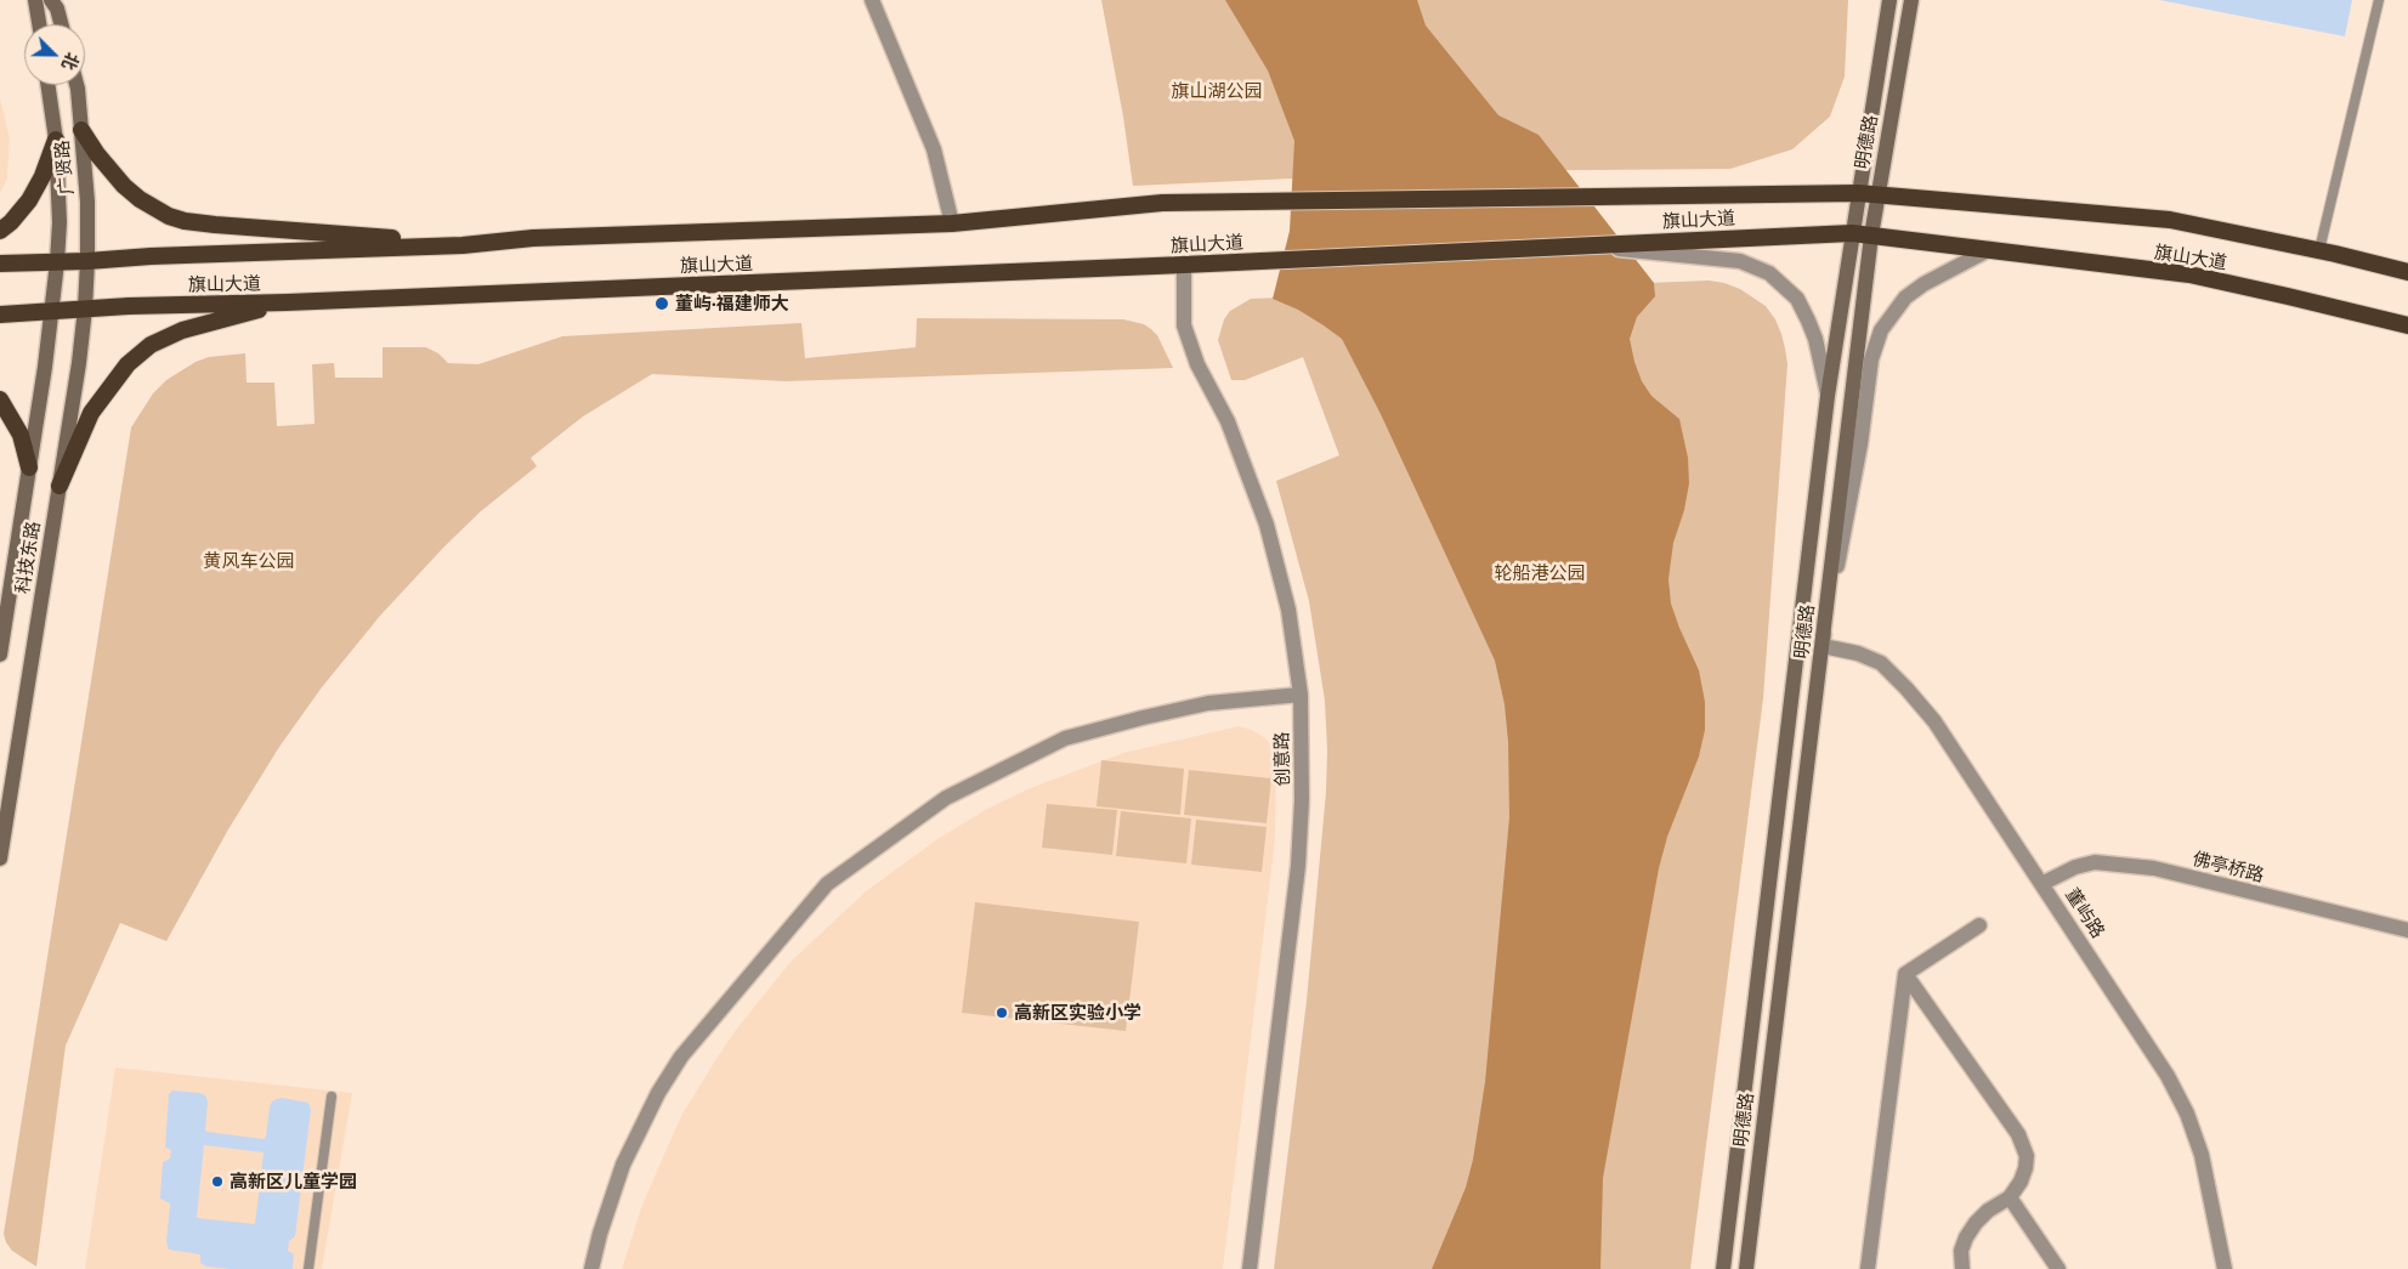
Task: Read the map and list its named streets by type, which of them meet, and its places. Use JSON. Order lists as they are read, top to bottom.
{
  "streets": {
    "highway": ["旗山大道"],
    "main road": ["明德路", "广贤路", "科技东路"],
    "street": ["创意路", "佛亭桥路", "董屿路"]
  },
  "crossings": [
    ["明德路", "旗山大道"],
    ["明德路", "董屿路"],
    ["广贤路", "旗山大道"],
    ["广贤路", "科技东路"],
    ["旗山大道", "科技东路"],
    ["旗山大道", "创意路"],
    ["佛亭桥路", "董屿路"]
  ],
  "parks": ["旗山湖公园", "黄风车公园", "轮船港公园"],
  "places": ["董屿·福建师大", "高新区实验小学", "高新区儿童学园"],
  "north": "bottom right"
}
